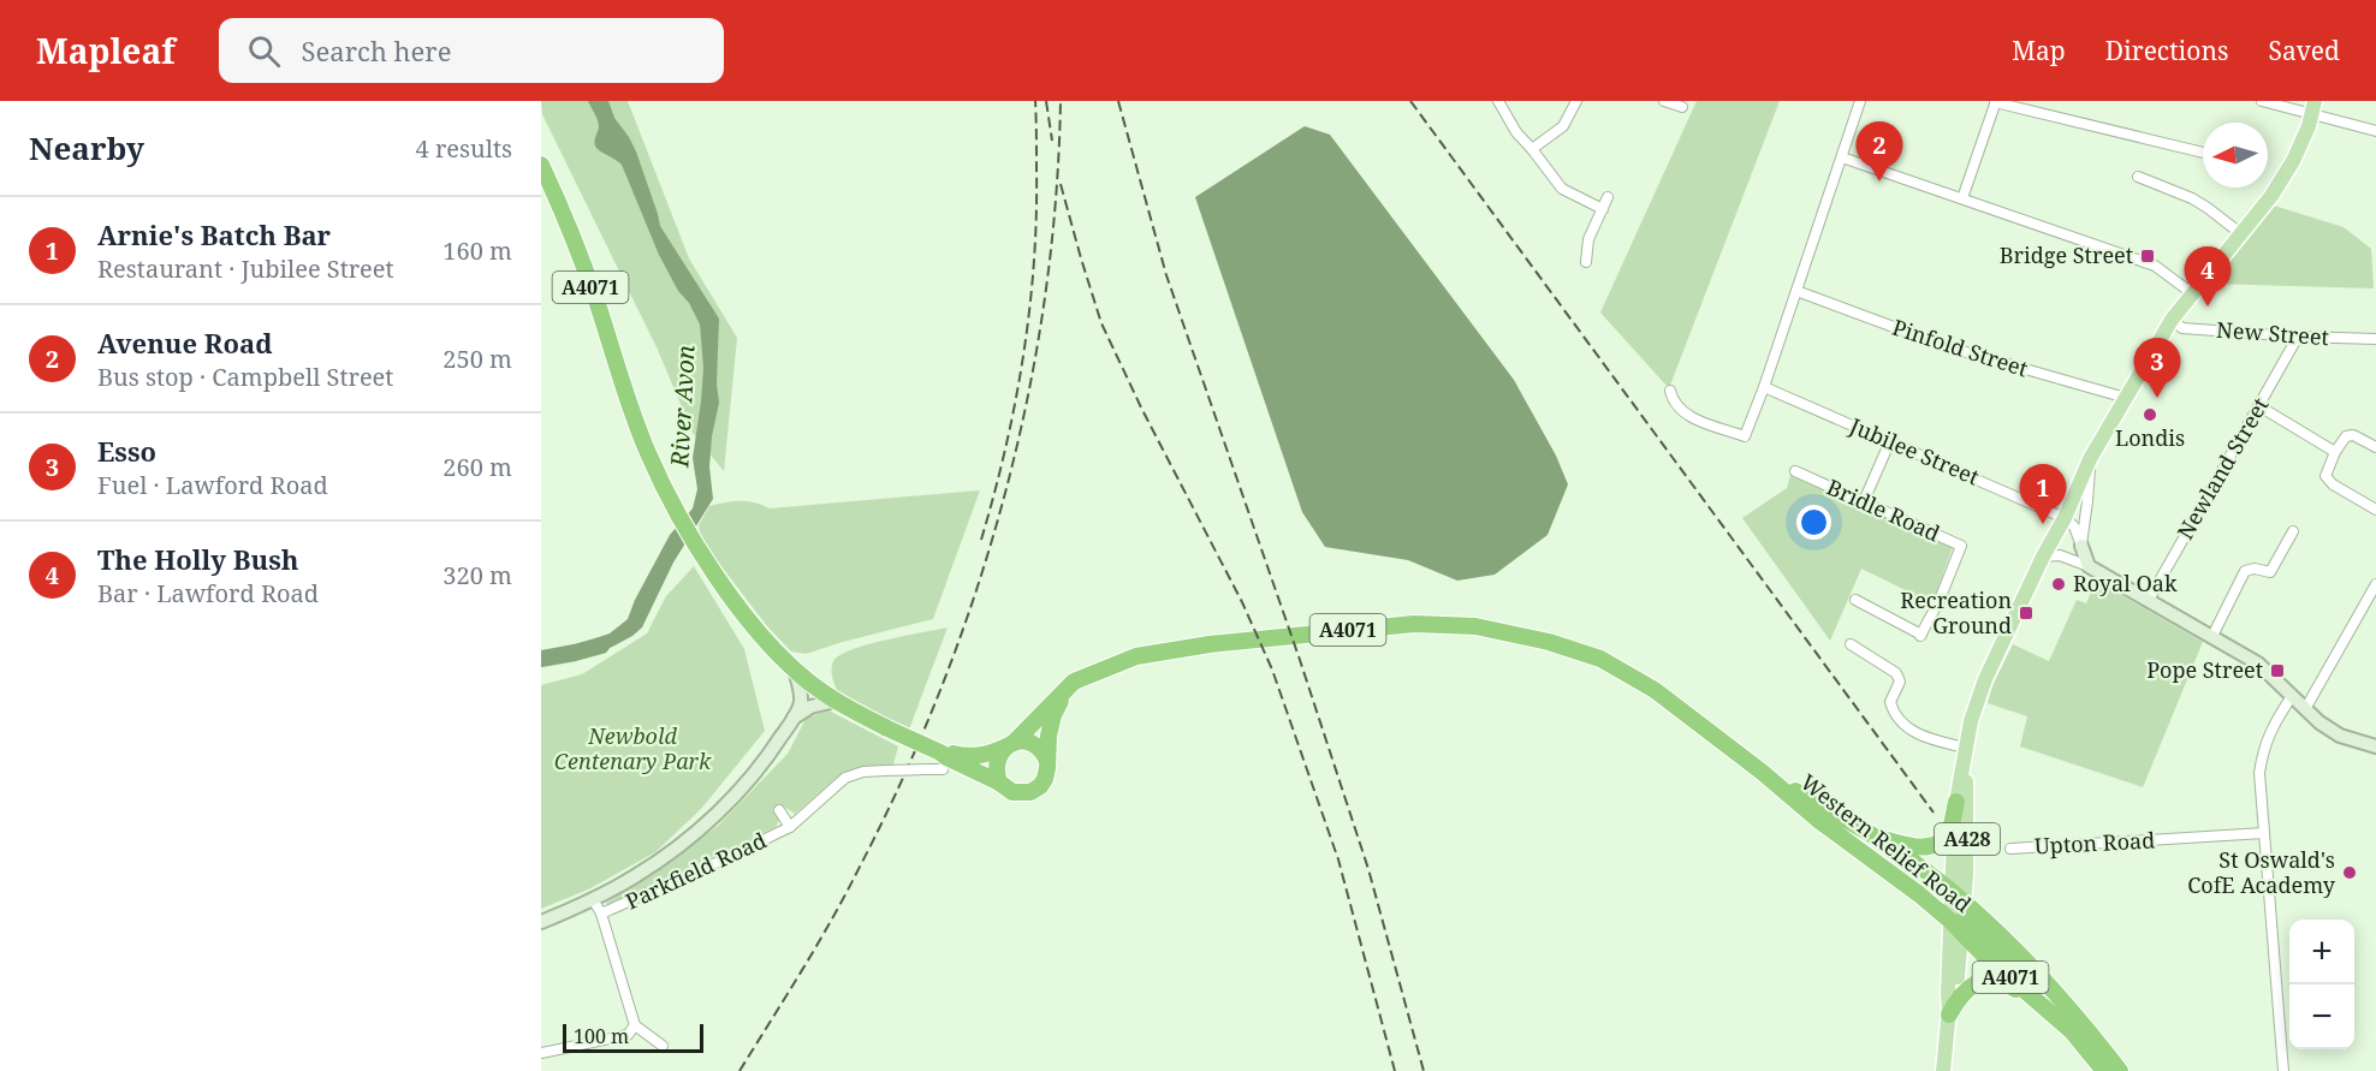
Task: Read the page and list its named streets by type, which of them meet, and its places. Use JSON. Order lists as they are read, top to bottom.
{
  "streets": {
    "highway": ["A4071", "Western Relief Road"],
    "main road": ["A428"],
    "street": [
      "New Street",
      "Pinfold Street",
      "Jubilee Street",
      "Newland Street",
      "Bridle Road",
      "Upton Road",
      "Parkfield Road"
    ]
  },
  "crossings": [
    ["A4071", "Western Relief Road"],
    ["New Street", "Newland Street"],
    ["New Street", "A428"],
    ["Pinfold Street", "A428"],
    ["Jubilee Street", "A428"],
    ["A428", "Western Relief Road"],
    ["Western Relief Road", "Parkfield Road"]
  ],
  "water": ["River Avon"],
  "parks": ["Newbold Centenary Park"],
  "places": {
    "transit": ["Bridge Street", "Recreation Ground", "Pope Street"],
    "other": ["Londis", "Royal Oak", "St Oswald's CofE Academy"]
  },
  "scale_bar": "100 m",
  "north": "left",
  "page": {
    "header": "Mapleaf",
    "search": "Search here",
    "nav": ["Map", "Directions", "Saved"],
    "heading": ["Nearby", "4 results"],
    "pins": [
      "2",
      "4",
      "3",
      "1"
    ],
    "list": [
      {
        "mark": "1",
        "name": "Arnie's Batch Bar",
        "note": "Restaurant · Jubilee Street",
        "value": "160 m"
      },
      {
        "mark": "2",
        "name": "Avenue Road",
        "note": "Bus stop · Campbell Street",
        "value": "250 m"
      },
      {
        "mark": "3",
        "name": "Esso",
        "note": "Fuel · Lawford Road",
        "value": "260 m"
      },
      {
        "mark": "4",
        "name": "The Holly Bush",
        "note": "Bar · Lawford Road",
        "value": "320 m"
      }
    ],
    "map_buttons": ["+", "−"],
    "scale": "100 m"
  }
}
